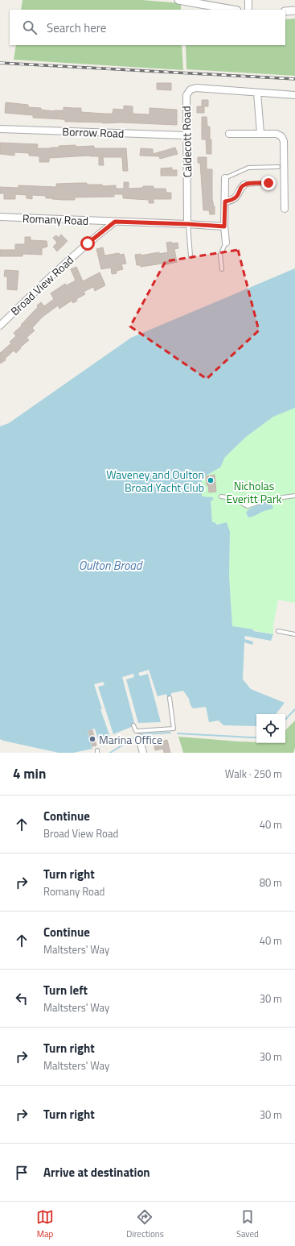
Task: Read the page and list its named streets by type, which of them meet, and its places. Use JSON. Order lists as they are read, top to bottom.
{
  "streets": {
    "street": [
      "Borrow Road",
      "Caldecott Road",
      "Romany Road",
      "Broad View Road"
    ]
  },
  "crossings": [
    ["Borrow Road", "Caldecott Road"],
    ["Caldecott Road", "Romany Road"],
    ["Romany Road", "Broad View Road"]
  ],
  "water": ["Oulton Broad"],
  "parks": ["Nicholas Everitt Park"],
  "places": ["Waveney and Oulton Broad Yacht Club", "Marina Office"],
  "page": {
    "search": "Search here",
    "heading": ["4 min", "Walk · 250 m"],
    "list": [
      ["Continue", "Broad View Road", "40 m"],
      ["Turn right", "Romany Road", "80 m"],
      ["Continue", "Maltsters' Way", "40 m"],
      ["Turn left", "Maltsters' Way", "30 m"],
      ["Turn right", "Maltsters' Way", "30 m"],
      ["Turn right", "30 m"],
      "Arrive at destination"
    ],
    "nav": ["Map", "Directions", "Saved"]
  }
}
